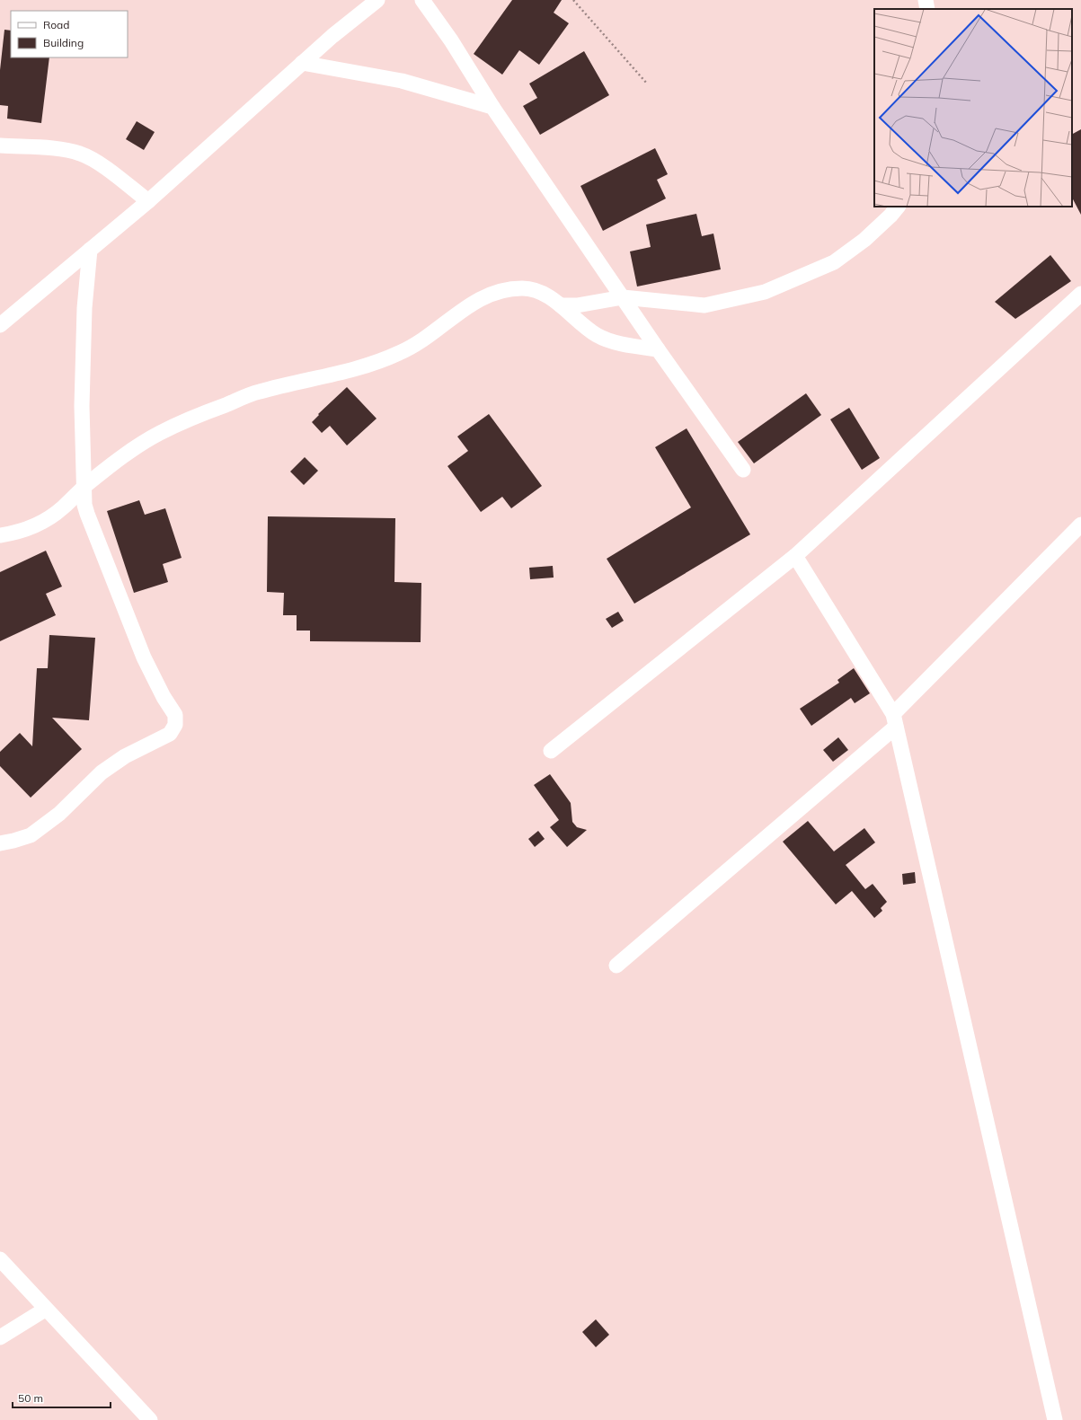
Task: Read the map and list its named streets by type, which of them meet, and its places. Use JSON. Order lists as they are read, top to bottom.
{
  "legend": ["Road", "Building"],
  "scale_bar": "50 m"
}
